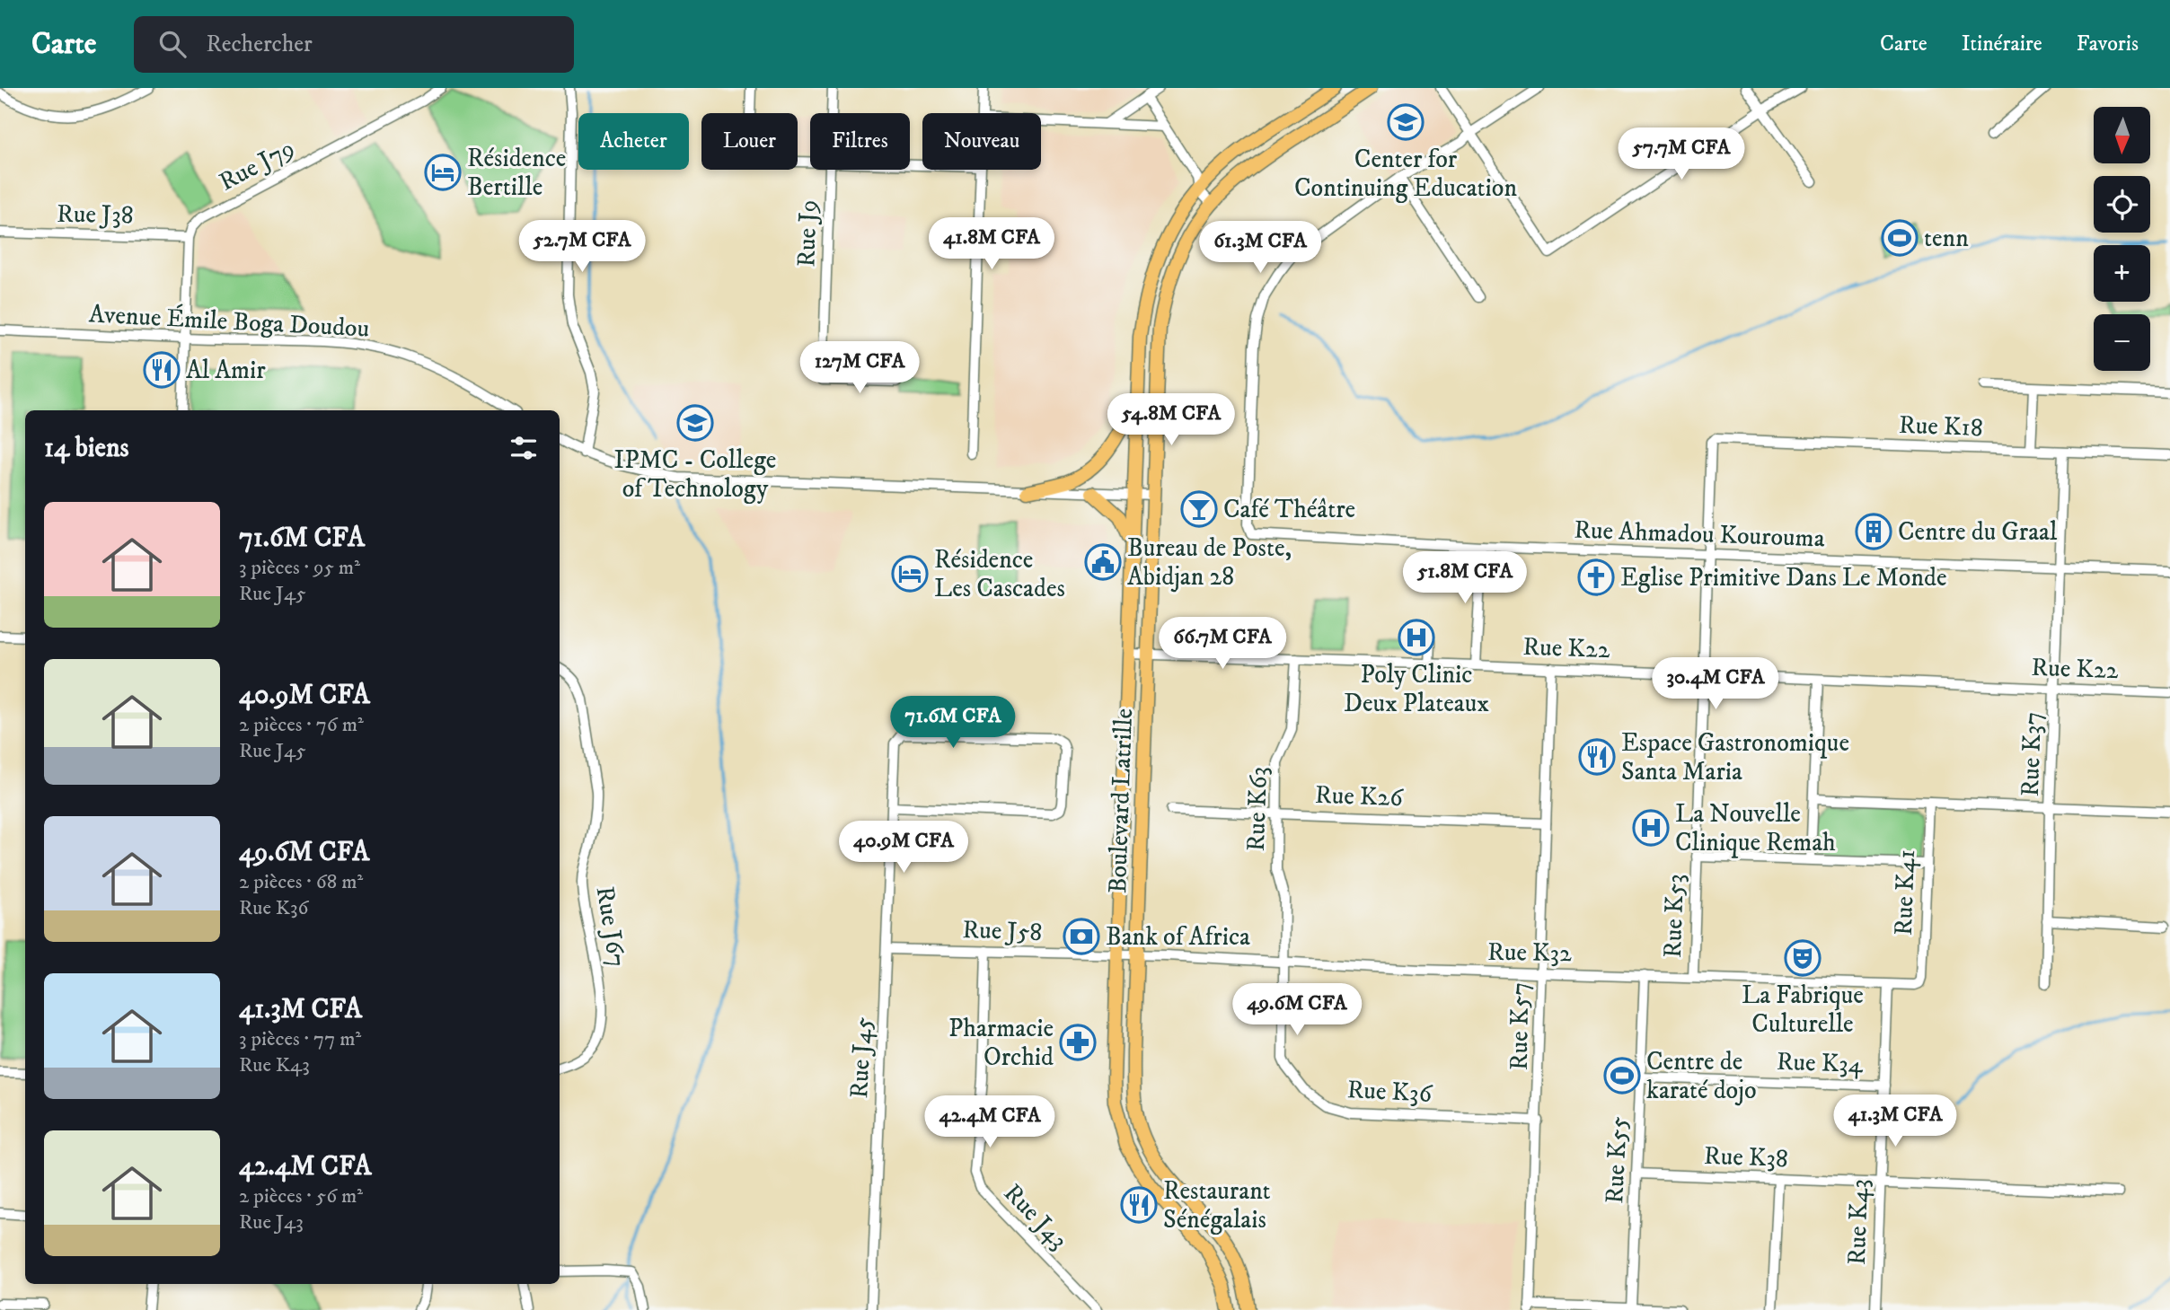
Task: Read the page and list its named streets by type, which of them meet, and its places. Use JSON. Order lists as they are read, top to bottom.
{
  "streets": {
    "main road": ["Boulevard Latrille"],
    "street": [
      "Rue J79",
      "Rue J38",
      "Rue J9",
      "Avenue Émile Boga Doudou",
      "Rue K18",
      "Rue Ahmadou Kourouma",
      "Rue K22",
      "Rue K37",
      "Rue K26",
      "Rue K63",
      "Rue K41",
      "Rue K53",
      "Rue J67",
      "Rue J58",
      "Rue K32",
      "Rue K57",
      "Rue J45",
      "Rue K34",
      "Rue K36",
      "Rue K38",
      "Rue K55",
      "Rue J43",
      "Rue K43"
    ]
  },
  "crossings": [
    ["Rue J79", "Rue J38"],
    ["Rue K18", "Rue K37"],
    ["Rue K18", "Rue K53"],
    ["Rue Ahmadou Kourouma", "Rue K37"],
    ["Rue Ahmadou Kourouma", "Rue K53"],
    ["Rue K22", "Rue K37"],
    ["Rue K22", "Boulevard Latrille"],
    ["Rue K22", "Rue K63"],
    ["Rue K22", "Rue K53"],
    ["Rue K22", "Rue K57"],
    ["Rue K26", "Rue K63"],
    ["Rue K26", "Rue K57"],
    ["Boulevard Latrille", "Rue J58"],
    ["Boulevard Latrille", "Rue K32"],
    ["Rue K63", "Rue K32"],
    ["Rue K63", "Rue K36"],
    ["Rue K41", "Rue K32"],
    ["Rue K53", "Rue K32"],
    ["Rue J58", "Rue K32"],
    ["Rue J58", "Rue J45"],
    ["Rue J58", "Rue J43"],
    ["Rue K32", "Rue K57"],
    ["Rue K32", "Rue K36"],
    ["Rue K32", "Rue K55"],
    ["Rue K32", "Rue K43"],
    ["Rue K57", "Rue K36"],
    ["Rue K34", "Rue K55"],
    ["Rue K34", "Rue K43"],
    ["Rue K38", "Rue K55"],
    ["Rue K38", "Rue K43"]
  ],
  "places": {
    "school or university": ["Center for Continuing Education", "IPMC - College of Technology"],
    "hotel": ["Résidence Bertille", "Résidence Les Cascades"],
    "sports": ["tenn", "Centre de karaté dojo"],
    "restaurant": ["Al Amir", "Espace Gastronomique Santa Maria", "Restaurant Sénégalais"],
    "bar": ["Café Théâtre"],
    "building": ["Centre du Graal"],
    "public building": ["Bureau de Poste, Abidjan 28"],
    "church": ["Eglise Primitive Dans Le Monde"],
    "hospital": ["Poly Clinic Deux Plateaux", "La Nouvelle Clinique Remah"],
    "bank": ["Bank of Africa"],
    "theatre": ["La Fabrique Culturelle"],
    "pharmacy": ["Pharmacie Orchid"]
  },
  "north": "bottom",
  "page": {
    "header": "Carte",
    "search": "Rechercher",
    "nav": ["Carte", "Itinéraire", "Favoris"],
    "map_buttons": ["+", "−"],
    "chip": [
      "Acheter",
      "Louer",
      "Filtres",
      "Nouveau"
    ],
    "price": [
      "57.7M CFA",
      "41.8M CFA",
      "52.7M CFA",
      "61.3M CFA",
      "127M CFA",
      "54.8M CFA",
      "51.8M CFA",
      "66.7M CFA",
      "30.4M CFA",
      "71.6M CFA",
      "40.9M CFA",
      "49.6M CFA",
      "41.3M CFA",
      "42.4M CFA"
    ],
    "heading": "14 biens",
    "list": [
      {
        "name": "71.6M CFA",
        "note": "3 pièces · 95 m² · Rue J45"
      },
      {
        "name": "40.9M CFA",
        "note": "2 pièces · 76 m² · Rue J45"
      },
      {
        "name": "49.6M CFA",
        "note": "2 pièces · 68 m² · Rue K36"
      },
      {
        "name": "41.3M CFA",
        "note": "3 pièces · 77 m² · Rue K43"
      },
      {
        "name": "42.4M CFA",
        "note": "2 pièces · 56 m² · Rue J43"
      }
    ]
  }
}
